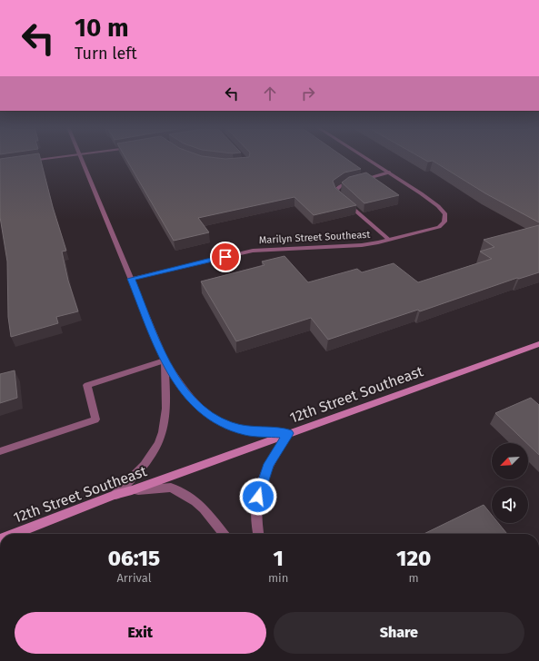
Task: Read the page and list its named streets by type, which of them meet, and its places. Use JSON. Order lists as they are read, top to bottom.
{
  "streets": {
    "main road": ["12th Street Southeast"],
    "street": ["Marilyn Street Southeast"]
  },
  "north": "bottom left",
  "page": {
    "turn": ["10 m", "Turn left"],
    "eta": [
      "06:15",
      "Arrival",
      "1",
      "min",
      "120",
      "m"
    ],
    "buttons": ["Exit", "Share"]
  }
}
